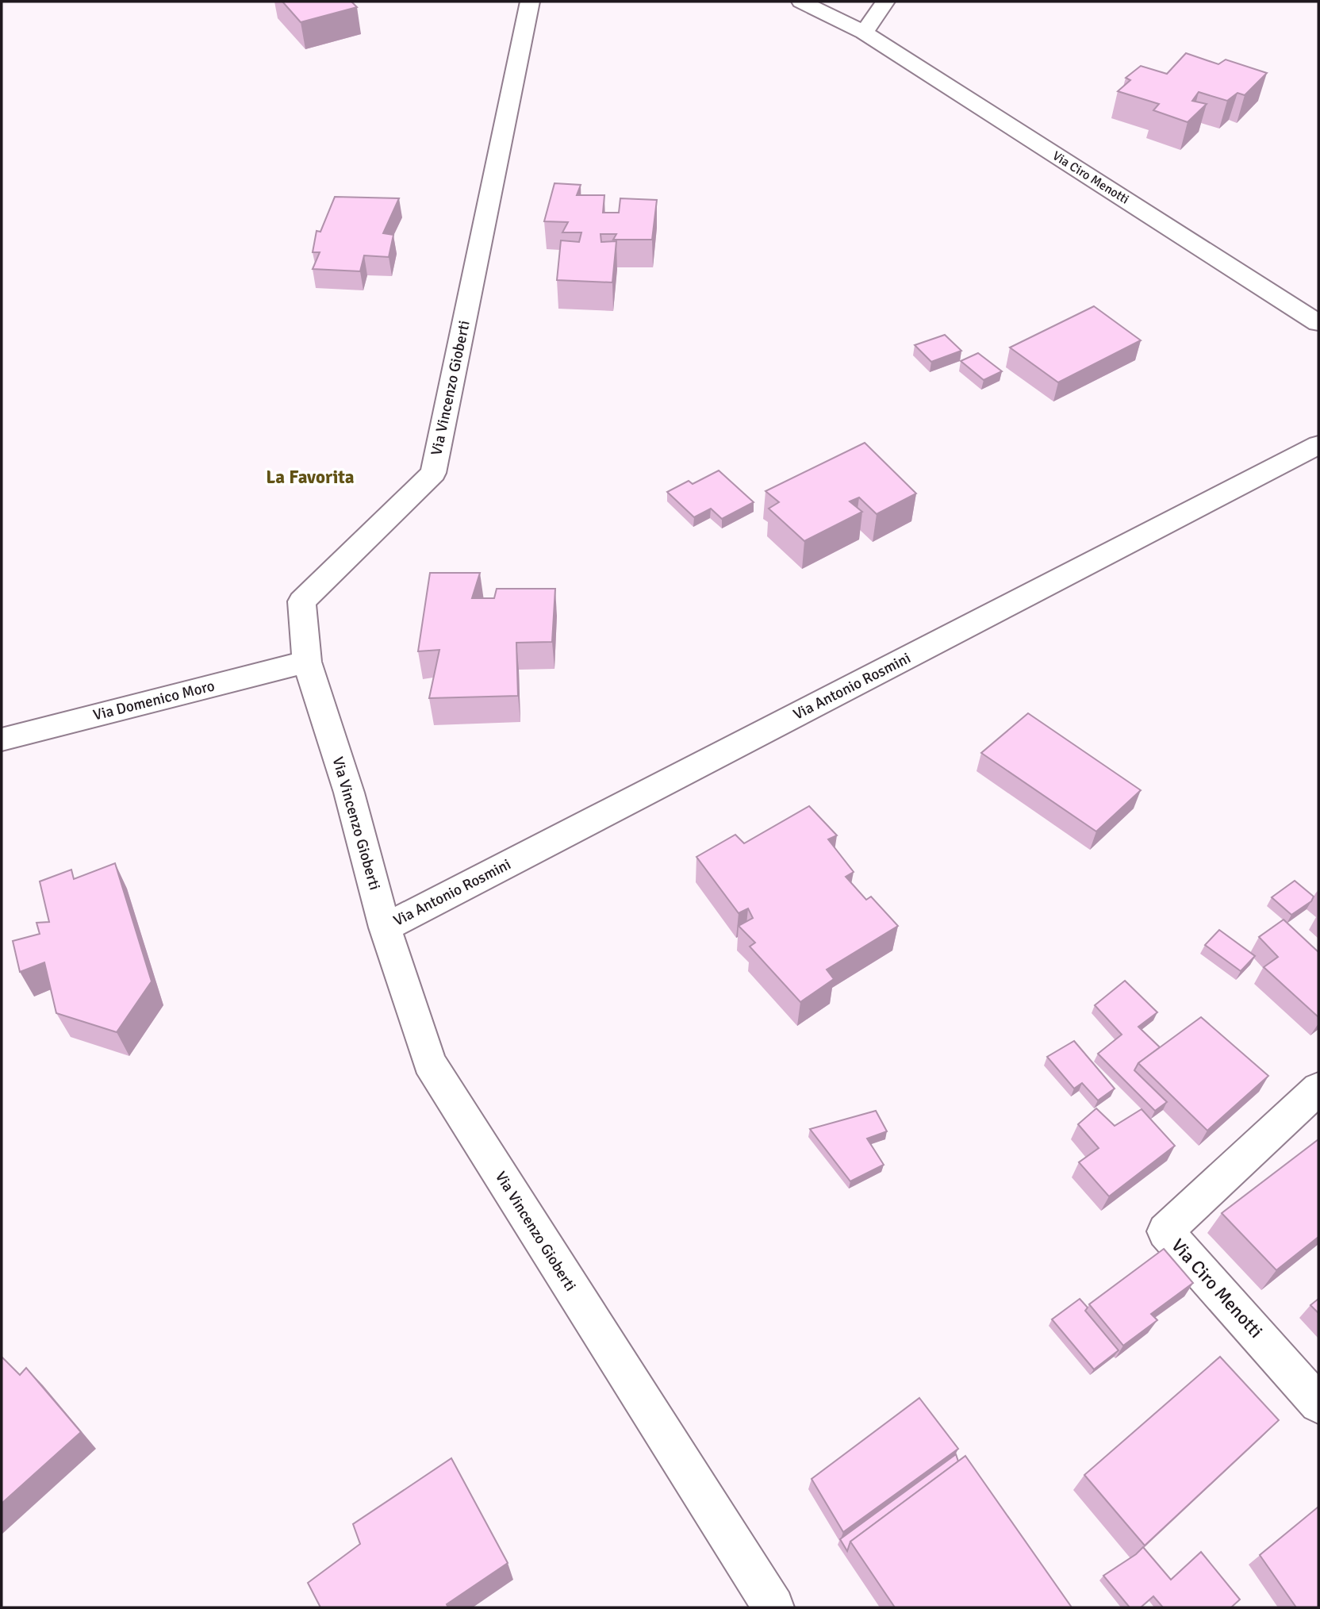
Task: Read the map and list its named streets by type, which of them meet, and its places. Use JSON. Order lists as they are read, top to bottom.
{
  "streets": {
    "street": [
      "Via Ciro Menotti",
      "Via Vincenzo Gioberti",
      "Via Antonio Rosmini",
      "Via Domenico Moro"
    ]
  },
  "crossings": [
    ["Via Vincenzo Gioberti", "Via Antonio Rosmini"],
    ["Via Vincenzo Gioberti", "Via Domenico Moro"]
  ],
  "districts": ["La Favorita"]
}
